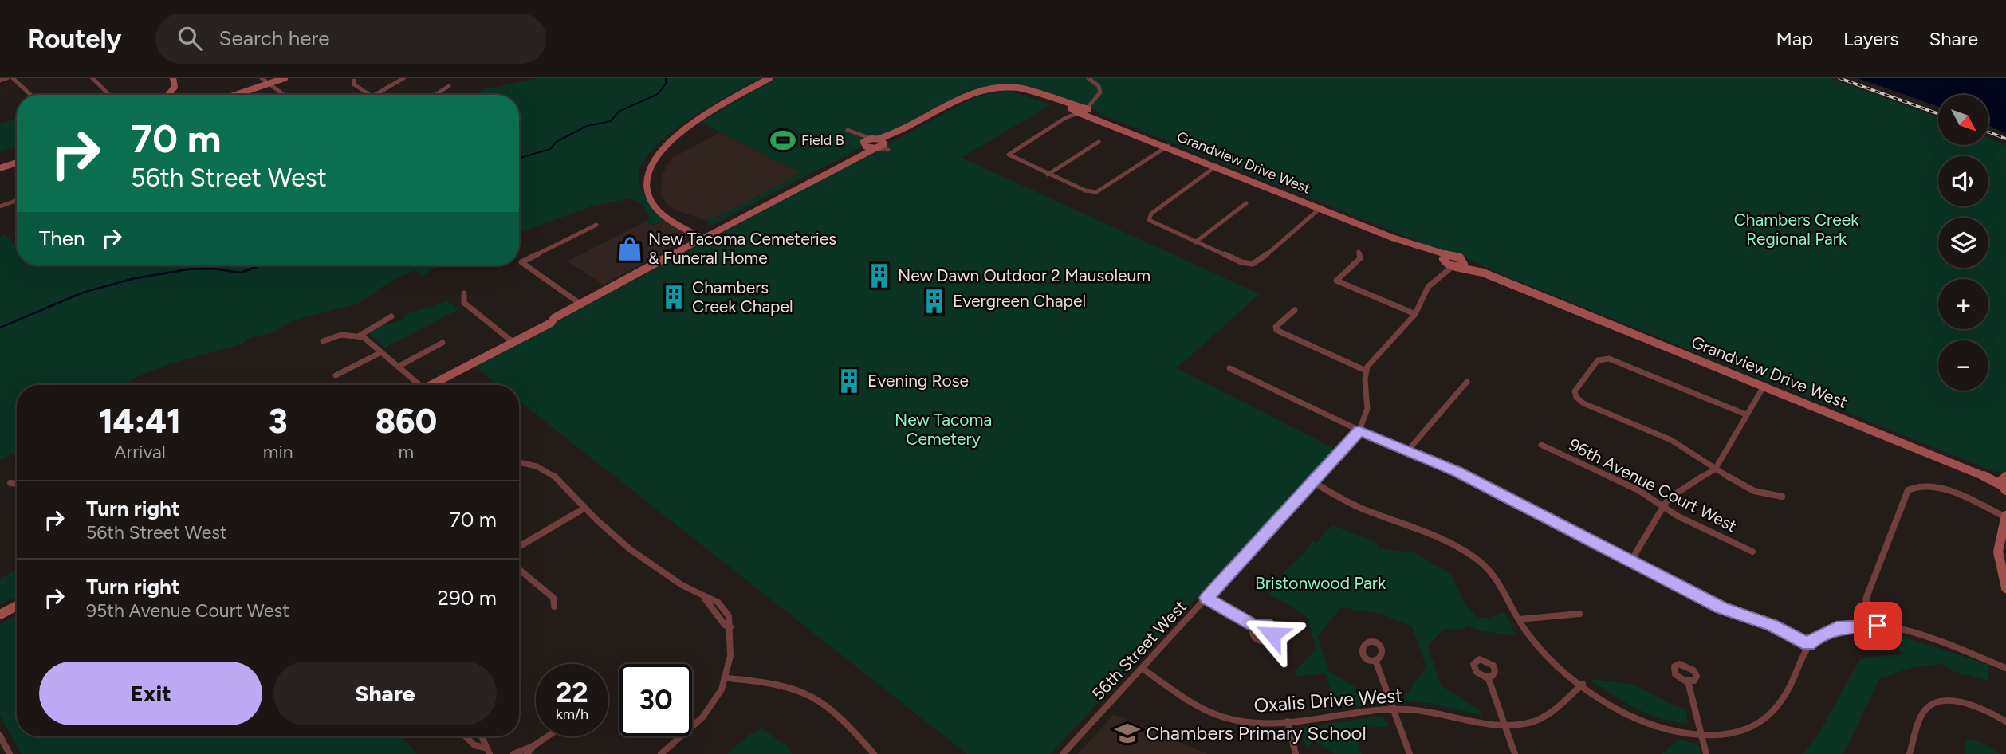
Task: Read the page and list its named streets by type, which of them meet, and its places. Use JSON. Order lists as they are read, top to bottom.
{
  "streets": {
    "street": [
      "Grandview Drive West",
      "96th Avenue Court West",
      "56th Street West",
      "Oxalis Drive West"
    ]
  },
  "crossings": [
    ["56th Street West", "Oxalis Drive West"]
  ],
  "parks": ["Chambers Creek Regional Park", "New Tacoma Cemetery", "Bristonwood Park"],
  "places": {
    "sports": ["Field B"],
    "shop": ["New Tacoma Cemeteries & Funeral Home"],
    "building": [
      "New Dawn Outdoor 2 Mausoleum",
      "Chambers Creek Chapel",
      "Evergreen Chapel",
      "Evening Rose"
    ],
    "school or university": ["Chambers Primary School"]
  },
  "north": "bottom right",
  "page": {
    "header": "Routely",
    "search": "Search here",
    "nav": ["Map", "Layers", "Share"],
    "map_buttons": ["+", "−"],
    "turn": ["70 m", "56th Street West"],
    "then": "Then",
    "eta": [
      "14:41",
      "Arrival",
      "3",
      "min",
      "860",
      "m"
    ],
    "list": [
      {
        "name": "Turn right",
        "note": "56th Street West",
        "value": "70 m"
      },
      {
        "name": "Turn right",
        "note": "95th Avenue Court West",
        "value": "290 m"
      }
    ],
    "buttons": ["Exit", "Share"],
    "speed": "22 km/h",
    "limit": "30"
  }
}
